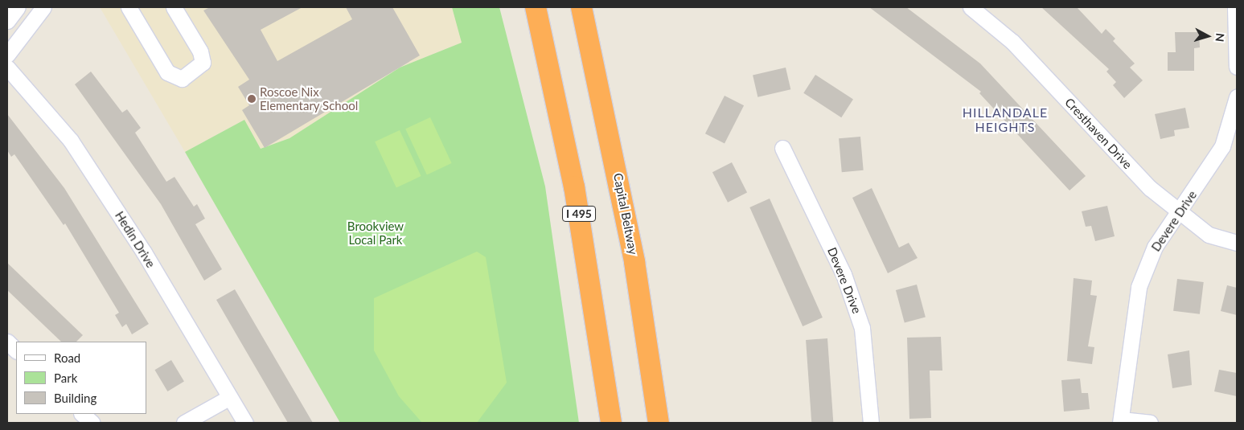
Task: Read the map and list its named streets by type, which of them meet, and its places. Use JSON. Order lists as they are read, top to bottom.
{
  "streets": {
    "highway": ["I 495", "Capital Beltway"],
    "street": ["Cresthaven Drive", "Devere Drive", "Hedin Drive"]
  },
  "crossings": [
    ["Cresthaven Drive", "Devere Drive"]
  ],
  "districts": ["HILLANDALE HEIGHTS"],
  "parks": ["Brookview Local Park"],
  "places": ["Roscoe Nix Elementary School"],
  "legend": ["Road", "Park", "Building"],
  "north": "right"
}
